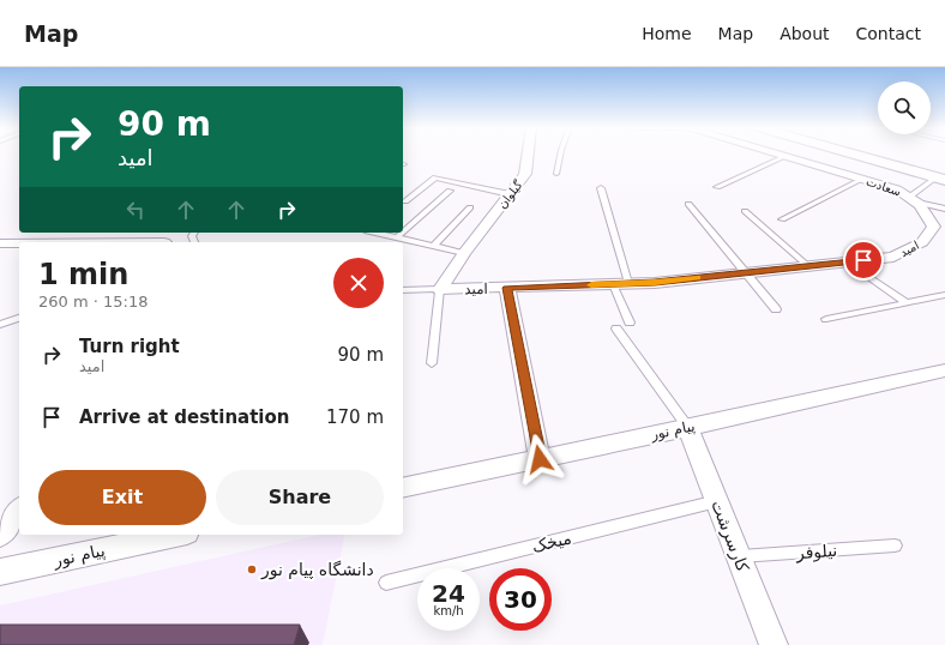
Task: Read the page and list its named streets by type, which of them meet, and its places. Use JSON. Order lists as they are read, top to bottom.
{
  "streets": {
    "street": [
      "سعادت",
      "گیلوان",
      "امید",
      "پیام نور",
      "کارسرشت"
    ],
    "lane": ["میخک", "نیلوفر"]
  },
  "crossings": [
    ["سعادت", "امید"],
    ["گیلوان", "امید"],
    ["پیام نور", "کارسرشت"],
    ["کارسرشت", "میخک"],
    ["کارسرشت", "نیلوفر"]
  ],
  "places": ["دانشگاه پیام نور"],
  "page": {
    "header": "Map",
    "nav": [
      "Home",
      "Map",
      "About",
      "Contact"
    ],
    "turn": ["90 m", "امید"],
    "heading": ["1 min", "260 m · 15:18"],
    "list": [
      {
        "name": "Turn right",
        "note": "امید",
        "value": "90 m"
      },
      {
        "name": "Arrive at destination",
        "value": "170 m"
      }
    ],
    "buttons": ["Exit", "Share"],
    "speed": "24 km/h",
    "limit": "30"
  }
}
